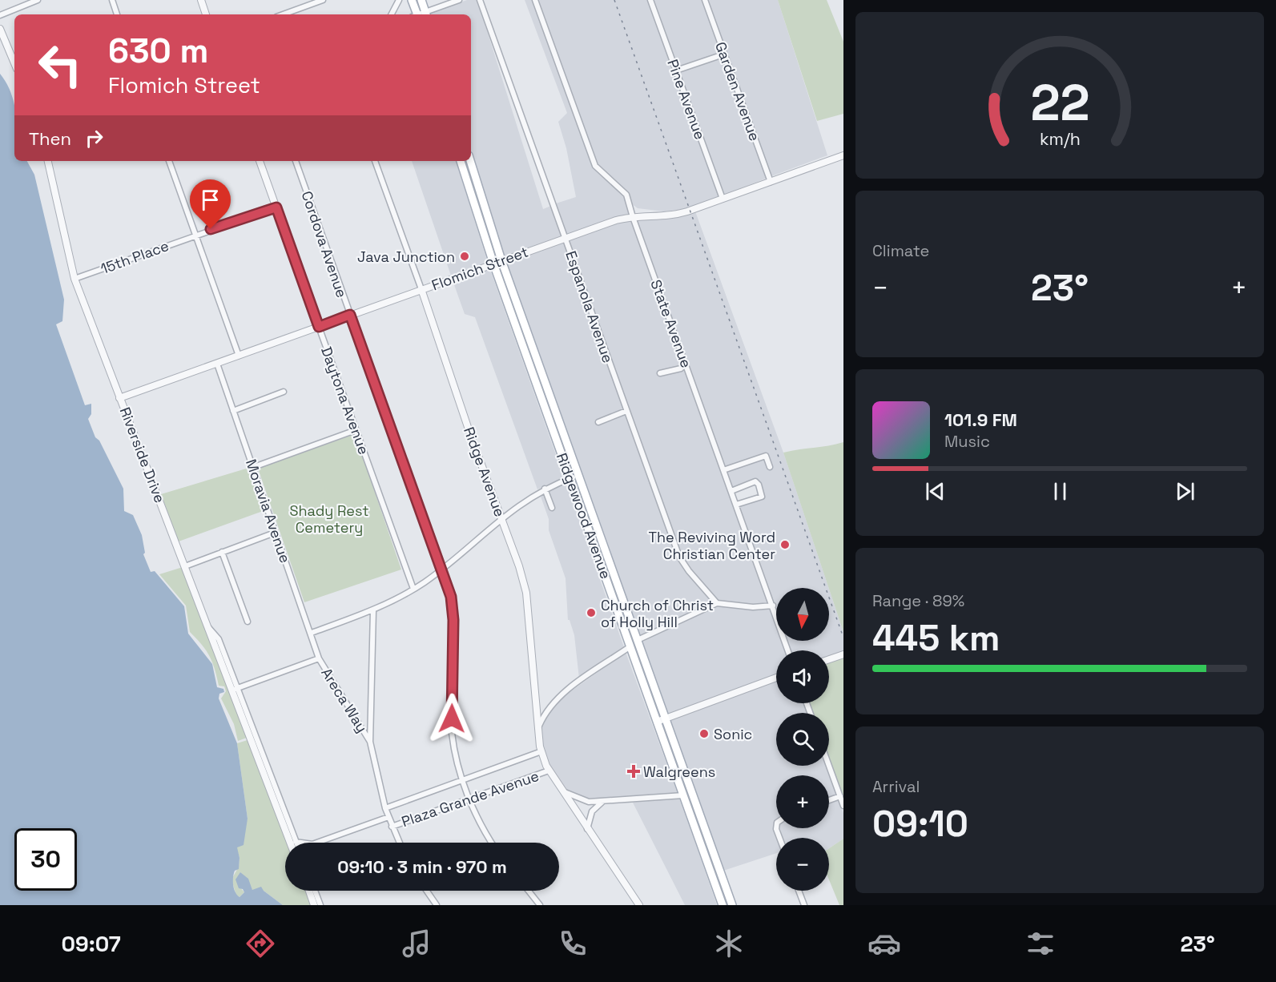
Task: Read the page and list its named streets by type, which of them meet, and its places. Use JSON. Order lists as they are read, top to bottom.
{
  "streets": {
    "main road": ["Ridgewood Avenue"],
    "street": [
      "Garden Avenue",
      "Pine Avenue",
      "Cordova Avenue",
      "15th Place",
      "Flomich Street",
      "Espanola Avenue",
      "State Avenue",
      "Daytona Avenue",
      "Riverside Drive",
      "Ridge Avenue",
      "Moravia Avenue",
      "Areca Way",
      "Plaza Grande Avenue"
    ]
  },
  "crossings": [
    ["Garden Avenue", "Flomich Street"],
    ["Pine Avenue", "Flomich Street"],
    ["Cordova Avenue", "Flomich Street"],
    ["Cordova Avenue", "Plaza Grande Avenue"],
    ["15th Place", "Daytona Avenue"],
    ["15th Place", "Riverside Drive"],
    ["Flomich Street", "Espanola Avenue"],
    ["Flomich Street", "State Avenue"],
    ["Flomich Street", "Daytona Avenue"],
    ["Flomich Street", "Riverside Drive"],
    ["Flomich Street", "Ridge Avenue"],
    ["Flomich Street", "Moravia Avenue"],
    ["Flomich Street", "Ridgewood Avenue"],
    ["Riverside Drive", "Plaza Grande Avenue"],
    ["Ridge Avenue", "Plaza Grande Avenue"],
    ["Moravia Avenue", "Areca Way"]
  ],
  "parks": ["Shady Rest Cemetery"],
  "places": {
    "other": [
      "Java Junction",
      "The Reviving Word Christian Center",
      "Church of Christ of Holly Hill",
      "Sonic"
    ],
    "health": ["Walgreens"]
  },
  "north": "bottom",
  "page": {
    "turn": ["630 m", "Flomich Street"],
    "then": "Then",
    "tile": [
      "Climate",
      ["Range · 89%", "445 km"],
      ["Arrival", "09:10"]
    ],
    "heat": ["−", "23°", "+"],
    "song": ["101.9 FM", "Music"],
    "map_buttons": ["+", "−"],
    "limit": "30",
    "trip": "09:10 · 3 min · 970 m",
    "tabs": ["09:07", "23°"],
    "gauge": ["22", "km/h"]
  }
}
